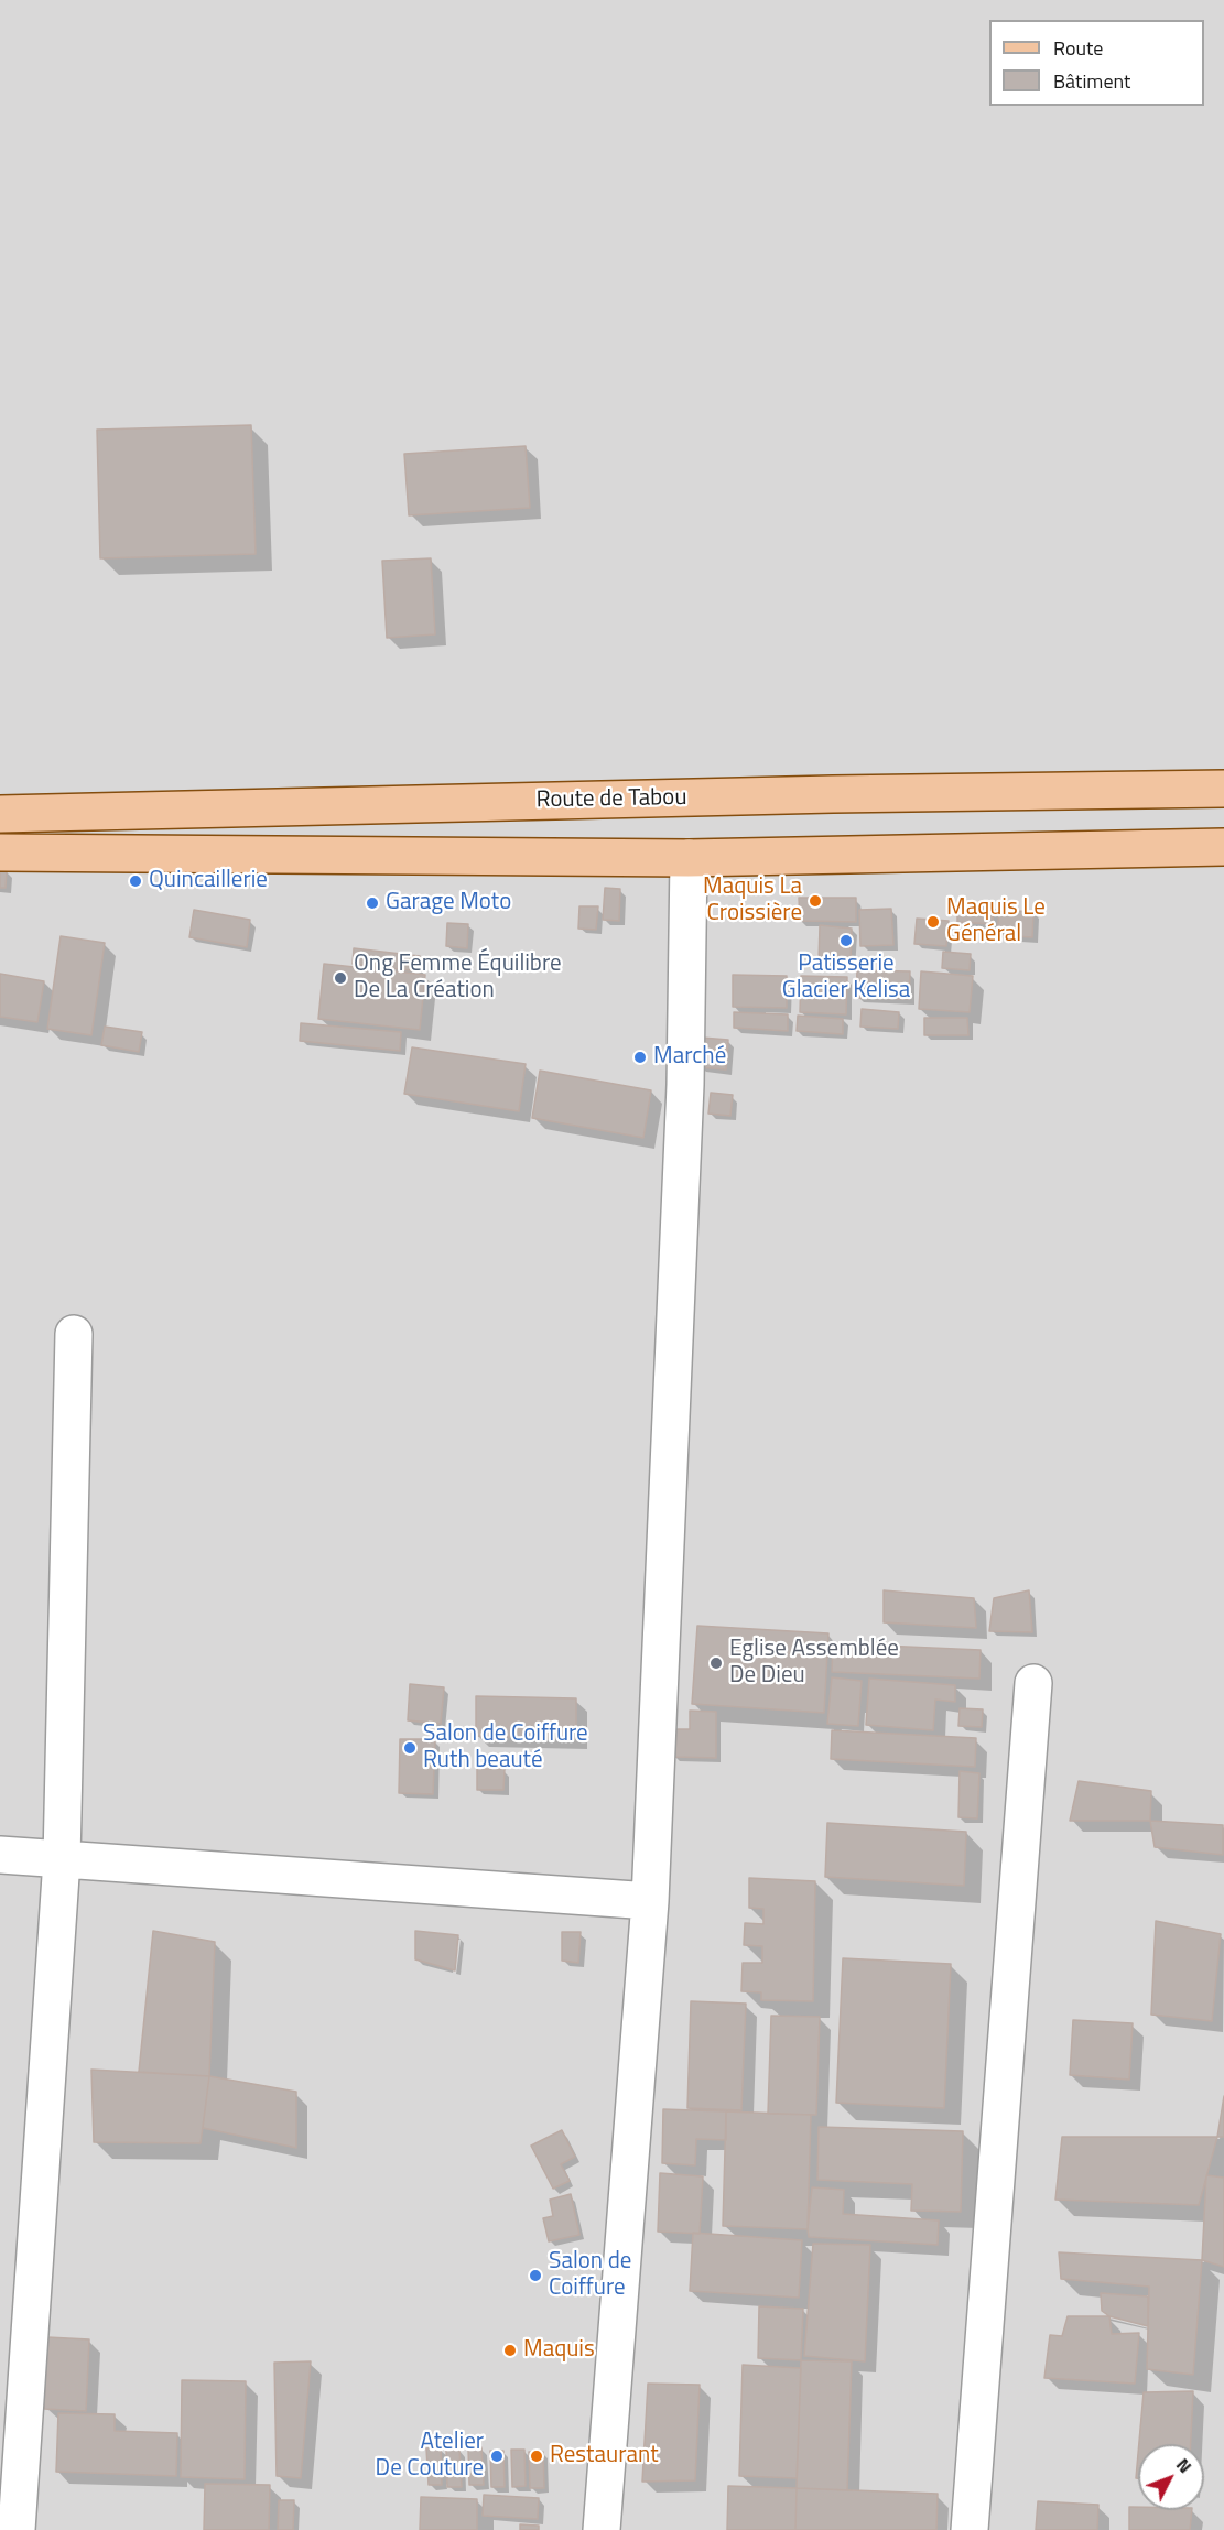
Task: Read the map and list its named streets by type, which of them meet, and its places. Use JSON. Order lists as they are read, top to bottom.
{
  "streets": {
    "main road": ["Route de Tabou"]
  },
  "places": [
    "Quincaillerie",
    "Maquis La Croissière",
    "Garage Moto",
    "Maquis Le Général",
    "Patisserie Glacier Kelisa",
    "Ong Femme Équilibre De La Création",
    "Marché",
    "Eglise Assemblée De Dieu",
    "Salon de Coiffure Ruth beauté",
    "Salon de Coiffure",
    "Maquis",
    "Atelier De Couture",
    "Restaurant"
  ],
  "legend": ["Route", "Bâtiment"],
  "north": "top right"
}
